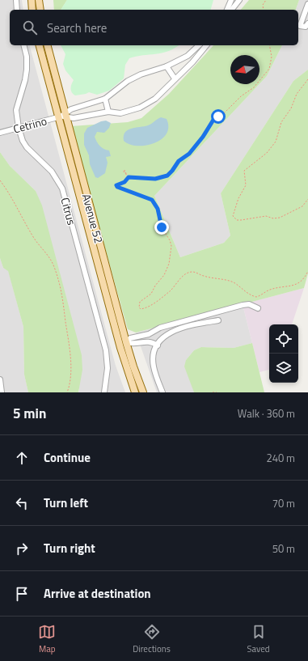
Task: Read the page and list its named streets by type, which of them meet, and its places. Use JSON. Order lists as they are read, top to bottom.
{
  "streets": {
    "main road": ["Avenue 52"],
    "street": ["Cetrino", "Citrus"]
  },
  "crossings": [
    ["Cetrino", "Citrus"],
    ["Cetrino", "Avenue 52"]
  ],
  "north": "left",
  "page": {
    "search": "Search here",
    "heading": ["5 min", "Walk · 360 m"],
    "list": [
      ["Continue", "240 m"],
      ["Turn left", "70 m"],
      ["Turn right", "50 m"],
      "Arrive at destination"
    ],
    "nav": ["Map", "Directions", "Saved"]
  }
}
